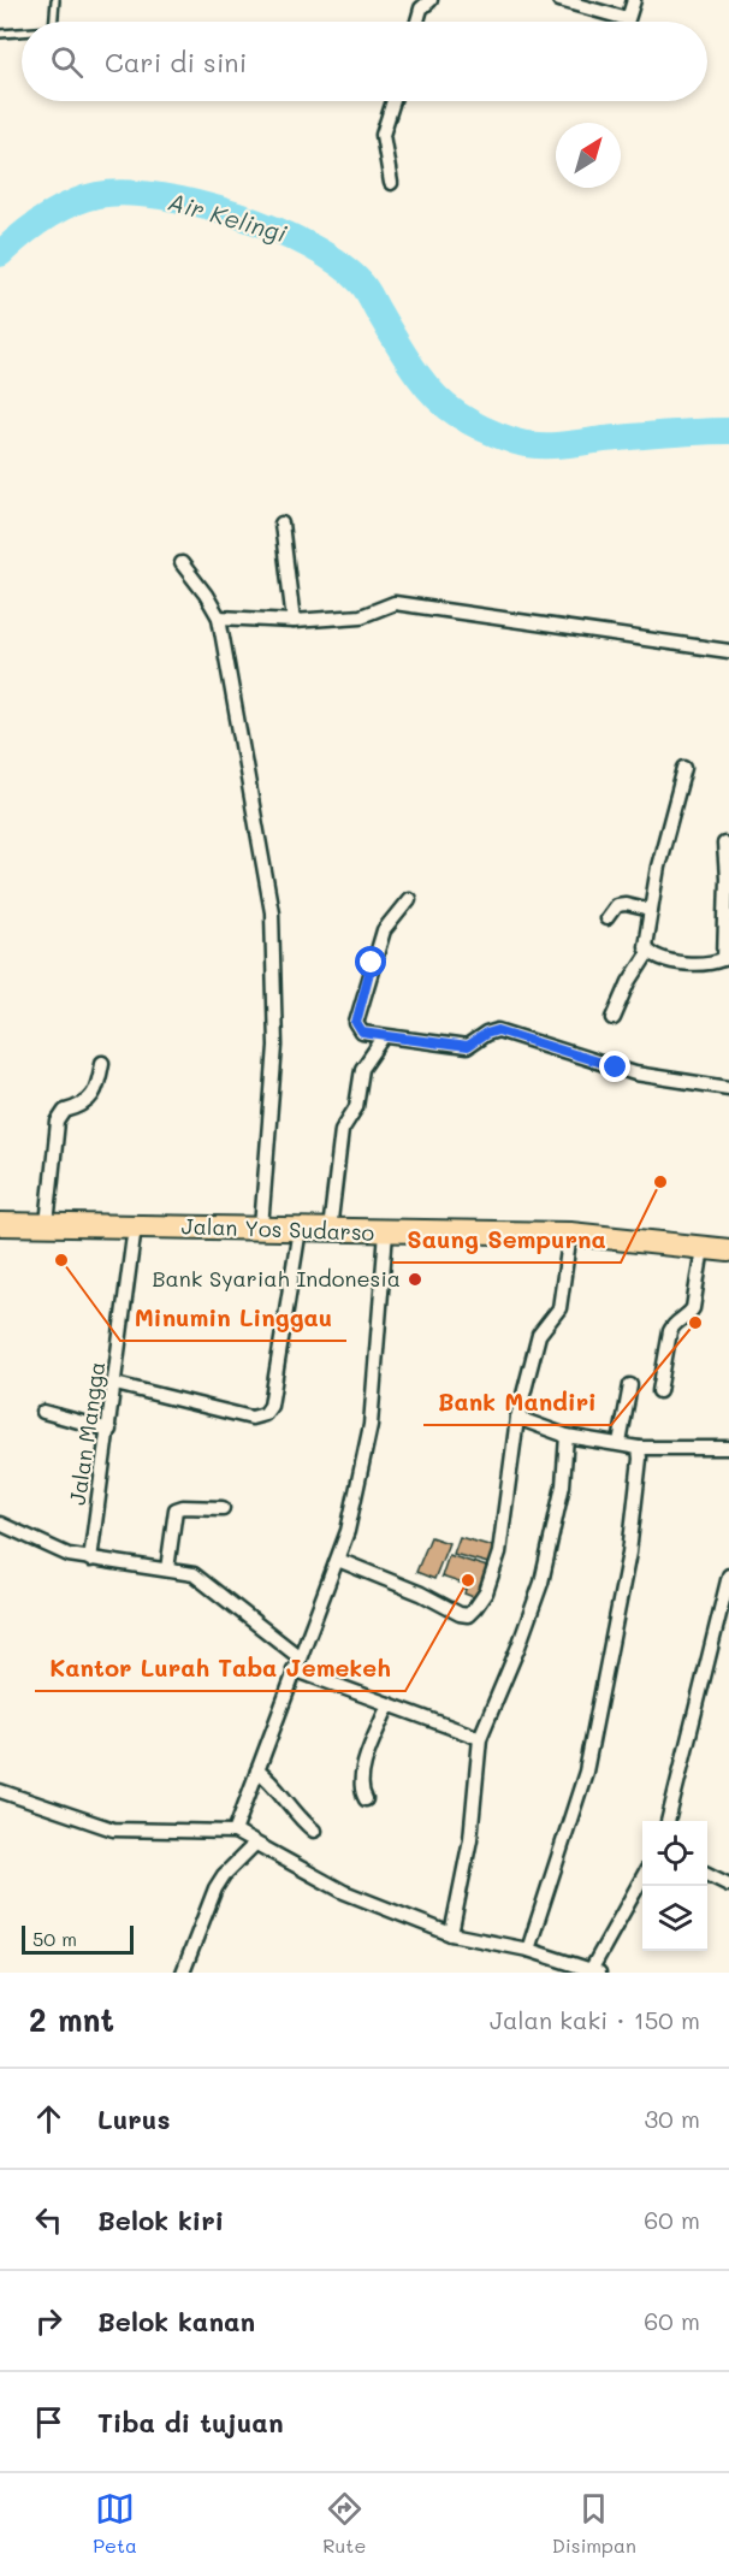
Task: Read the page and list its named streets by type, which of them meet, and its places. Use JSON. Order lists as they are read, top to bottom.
{
  "streets": {
    "highway": ["Jalan Yos Sudarso"],
    "street": ["Jalan Mangga"]
  },
  "crossings": [
    ["Jalan Yos Sudarso", "Jalan Mangga"]
  ],
  "water": ["Air Kelingi"],
  "places": [
    "Saung Sempurna",
    "Minumin Linggau",
    "Bank Syariah Indonesia",
    "Bank Mandiri",
    "Kantor Lurah Taba Jemekeh"
  ],
  "scale_bar": "50 m",
  "north": "top right",
  "page": {
    "search": "Cari di sini",
    "scale": "50 m",
    "heading": ["2 mnt", "Jalan kaki · 150 m"],
    "list": [
      ["Lurus", "30 m"],
      ["Belok kiri", "60 m"],
      ["Belok kanan", "60 m"],
      "Tiba di tujuan"
    ],
    "nav": ["Peta", "Rute", "Disimpan"]
  }
}
